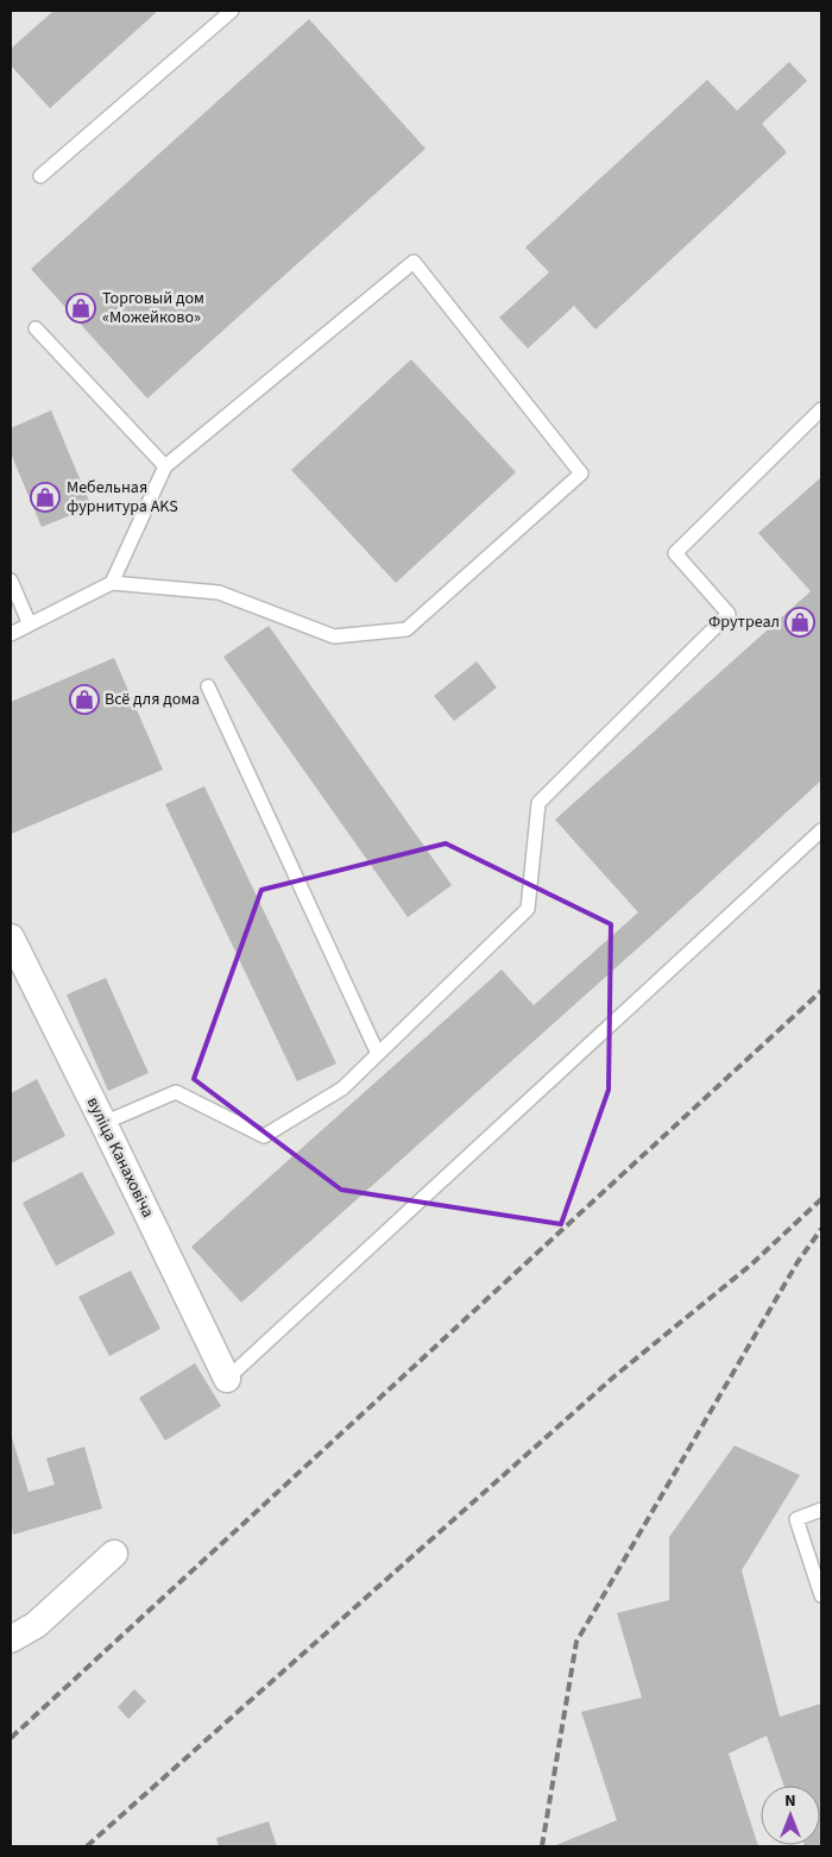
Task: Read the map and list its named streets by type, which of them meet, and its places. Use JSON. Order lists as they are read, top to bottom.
{
  "streets": {
    "street": ["вуліца Канаховіча"]
  },
  "places": {
    "shop": [
      "Торговый дом «Можейково»",
      "Мебельная фурнитура AKS",
      "Фрутреал",
      "Всё для дома"
    ]
  },
  "north": "top"
}
